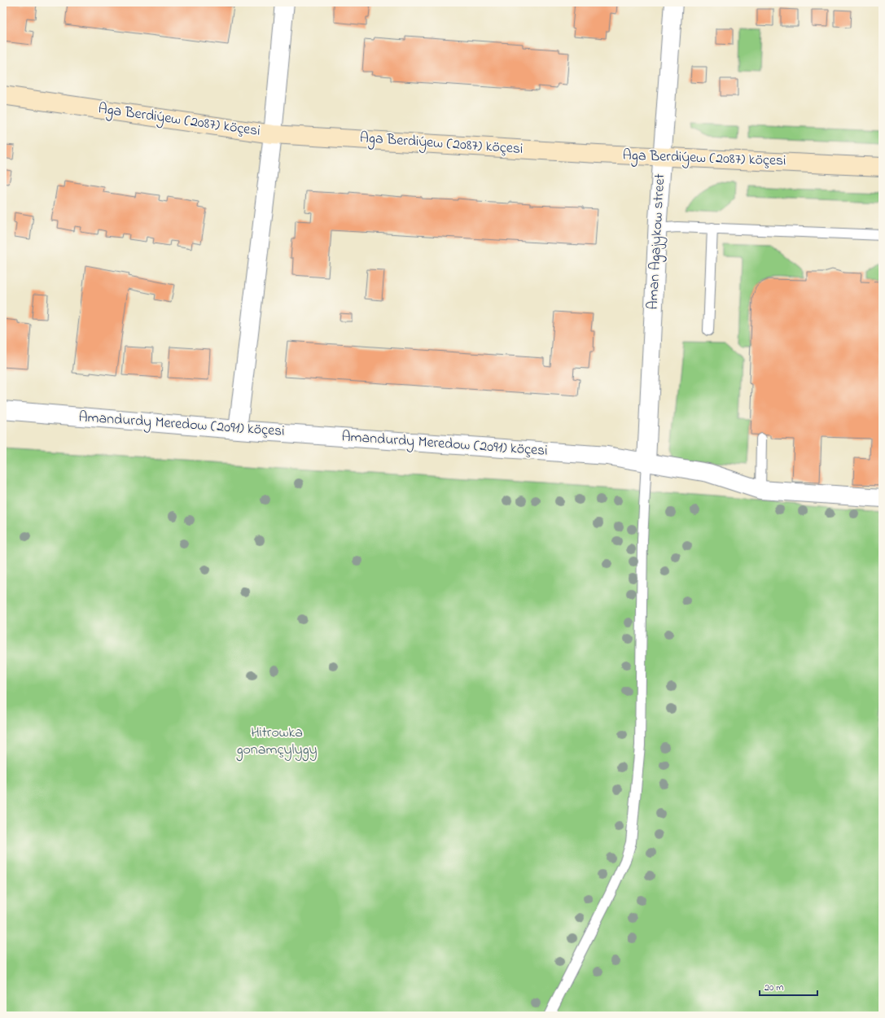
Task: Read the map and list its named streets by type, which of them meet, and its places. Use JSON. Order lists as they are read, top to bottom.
{
  "streets": {
    "street": ["Aga Berdiýew (2087) köçesi", "Aman Agajykow street", "Amandurdy Meredow (2091) köçesi"]
  },
  "crossings": [
    ["Aga Berdiýew (2087) köçesi", "Aman Agajykow street"],
    ["Aman Agajykow street", "Amandurdy Meredow (2091) köçesi"]
  ],
  "parks": ["Hitrowka gonamçylygy"],
  "scale_bar": "20 m"
}
